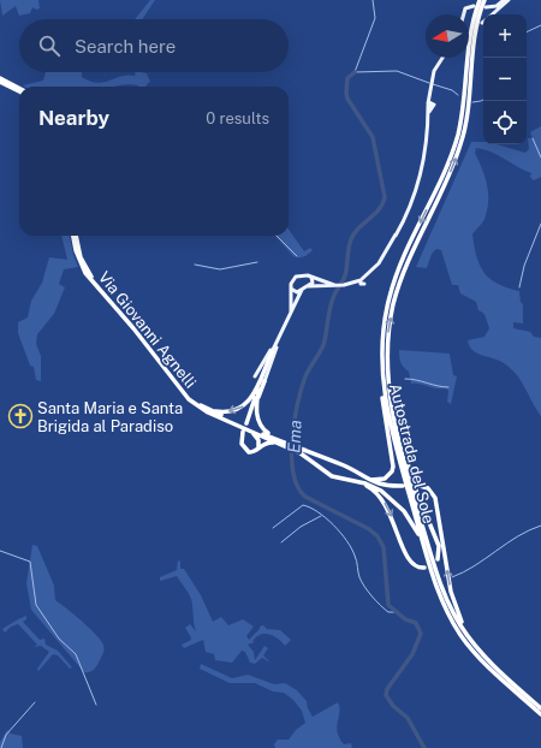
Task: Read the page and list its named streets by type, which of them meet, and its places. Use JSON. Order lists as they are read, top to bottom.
{
  "streets": {
    "highway": ["Via Giovanni Agnelli", "Autostrada del Sole"]
  },
  "water": ["Ema"],
  "places": {
    "church": ["Santa Maria e Santa Brigida al Paradiso"]
  },
  "north": "left",
  "page": {
    "map_buttons": ["+", "−"],
    "search": "Search here",
    "heading": ["Nearby", "0 results"]
  }
}
